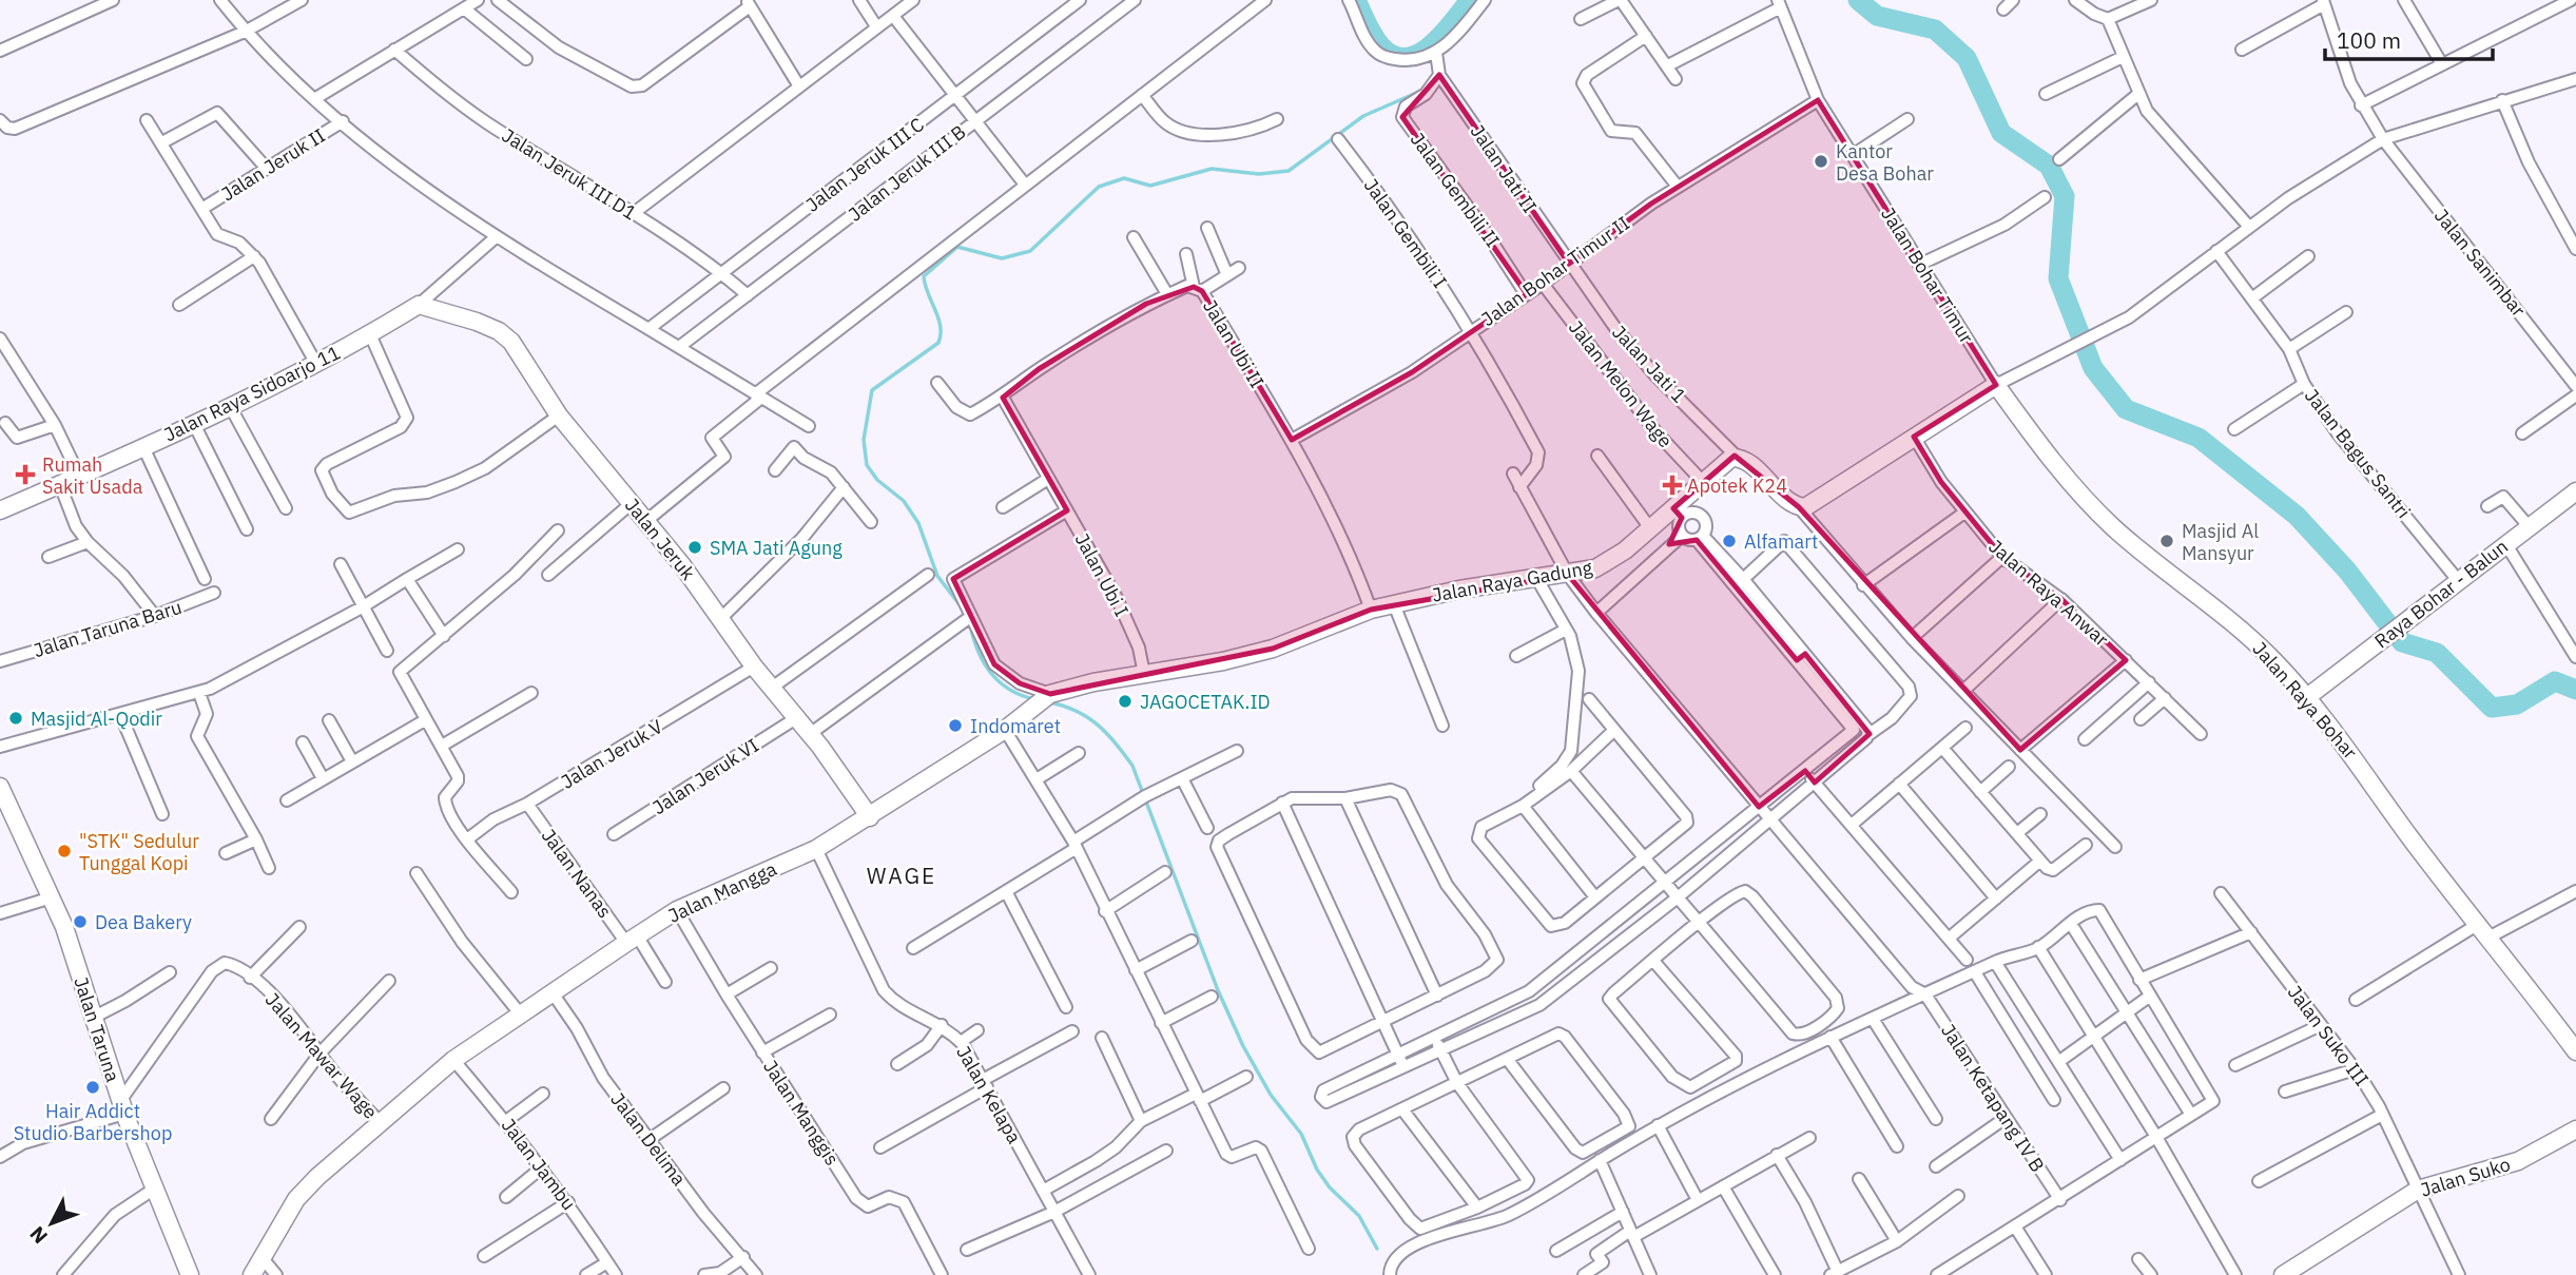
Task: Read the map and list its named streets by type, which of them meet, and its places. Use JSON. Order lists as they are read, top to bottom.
{
  "streets": {
    "street": [
      "Jalan Jeruk II",
      "Jalan Jeruk III C",
      "Jalan Jati II",
      "Jalan Jeruk III B",
      "Jalan Jeruk III D1",
      "Jalan Gembili II",
      "Jalan Gembili I",
      "Jalan Sanimbar",
      "Jalan Bohar Timur II",
      "Jalan Bohar Timur",
      "Jalan Ubi II",
      "Jalan Jati 1",
      "Jalan Melon Wage",
      "Jalan Raya Sidoarjo 11",
      "Jalan Bagus Santri",
      "Jalan Jeruk",
      "Jalan Ubi I",
      "Jalan Raya Gadung",
      "Jalan Raya Anwar",
      "Raya Bohar - Balun",
      "Jalan Taruna Baru",
      "Jalan Raya Bohar",
      "Jalan Jeruk V",
      "Jalan Jeruk VI",
      "Jalan Nanas",
      "Jalan Mangga",
      "Jalan Taruna",
      "Jalan Suko III",
      "Jalan Mawar Wage",
      "Jalan Kelapa",
      "Jalan Ketapang IV B",
      "Jalan Manggis",
      "Jalan Delima",
      "Jalan Jambu",
      "Jalan Suko"
    ]
  },
  "crossings": [
    ["Jalan Jeruk II", "Jalan Raya Sidoarjo 11"],
    ["Jalan Jeruk III C", "Jalan Jeruk III D1"],
    ["Jalan Jati II", "Jalan Gembili II"],
    ["Jalan Jati II", "Jalan Bohar Timur II"],
    ["Jalan Jati II", "Jalan Jati 1"],
    ["Jalan Jeruk III B", "Jalan Jeruk III D1"],
    ["Jalan Gembili II", "Jalan Bohar Timur II"],
    ["Jalan Gembili I", "Jalan Bohar Timur II"],
    ["Jalan Gembili I", "Jalan Ketapang IV B"],
    ["Jalan Bohar Timur II", "Jalan Bohar Timur"],
    ["Jalan Bohar Timur II", "Jalan Ubi II"],
    ["Jalan Bohar Timur II", "Jalan Jati 1"],
    ["Jalan Bohar Timur II", "Jalan Melon Wage"],
    ["Jalan Bohar Timur", "Jalan Raya Bohar"],
    ["Jalan Ubi II", "Jalan Raya Gadung"],
    ["Jalan Jati 1", "Jalan Raya Gadung"],
    ["Jalan Melon Wage", "Jalan Raya Gadung"],
    ["Jalan Raya Sidoarjo 11", "Jalan Jeruk"],
    ["Jalan Bagus Santri", "Raya Bohar - Balun"],
    ["Jalan Jeruk", "Jalan Jeruk V"],
    ["Jalan Jeruk", "Jalan Jeruk VI"],
    ["Jalan Jeruk", "Jalan Mangga"],
    ["Jalan Ubi I", "Jalan Raya Gadung"],
    ["Jalan Raya Gadung", "Jalan Mangga"],
    ["Jalan Raya Gadung", "Jalan Ketapang IV B"],
    ["Raya Bohar - Balun", "Jalan Raya Bohar"],
    ["Jalan Jeruk V", "Jalan Nanas"],
    ["Jalan Nanas", "Jalan Mangga"],
    ["Jalan Mangga", "Jalan Mawar Wage"],
    ["Jalan Mangga", "Jalan Kelapa"],
    ["Jalan Mangga", "Jalan Manggis"],
    ["Jalan Mangga", "Jalan Delima"],
    ["Jalan Mangga", "Jalan Jambu"],
    ["Jalan Taruna", "Jalan Mawar Wage"],
    ["Jalan Suko III", "Jalan Suko"]
  ],
  "districts": ["WAGE"],
  "places": {
    "other": [
      "Kantor Desa Bohar",
      "Alfamart",
      "Masjid Al Mansyur",
      "SMA Jati Agung",
      "JAGOCETAK.ID",
      "Masjid Al-Qodir",
      "Indomaret",
      "\"STK\" Sedulur Tunggal Kopi",
      "Dea Bakery",
      "Hair Addict Studio Barbershop"
    ],
    "health": ["Rumah Sakit Usada", "Apotek K24"]
  },
  "scale_bar": "100 m",
  "north": "bottom left"
}
